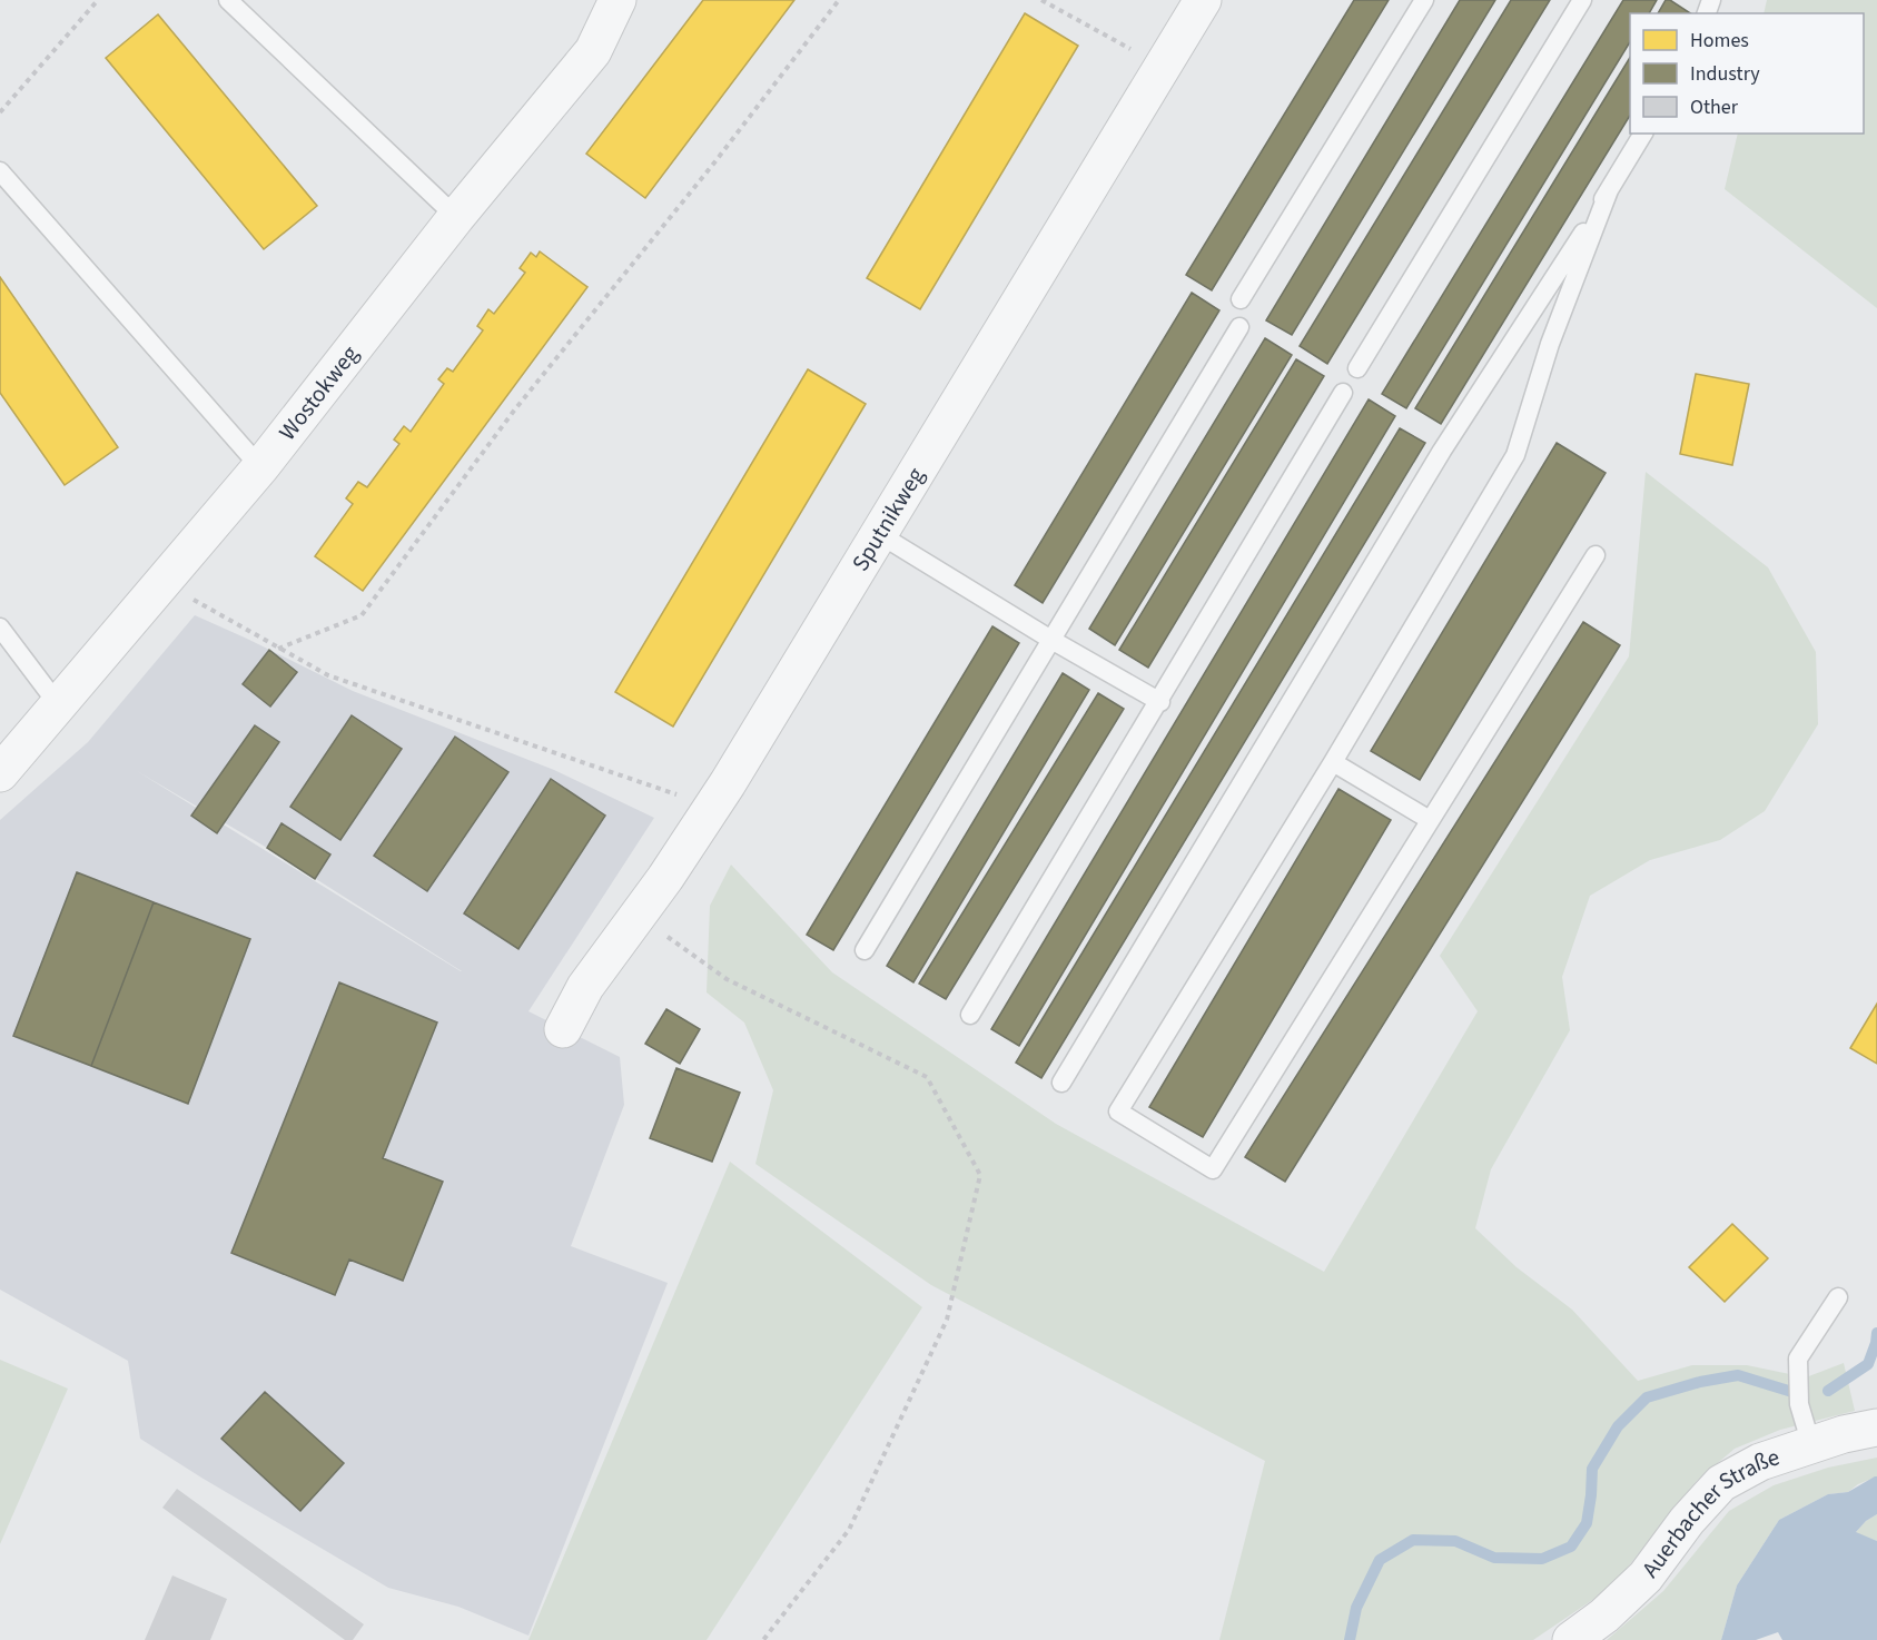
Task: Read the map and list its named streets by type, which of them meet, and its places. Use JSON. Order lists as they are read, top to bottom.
{
  "streets": {
    "street": ["Wostokweg", "Sputnikweg", "Auerbacher Straße"]
  },
  "legend": ["Homes", "Industry", "Other"]
}
